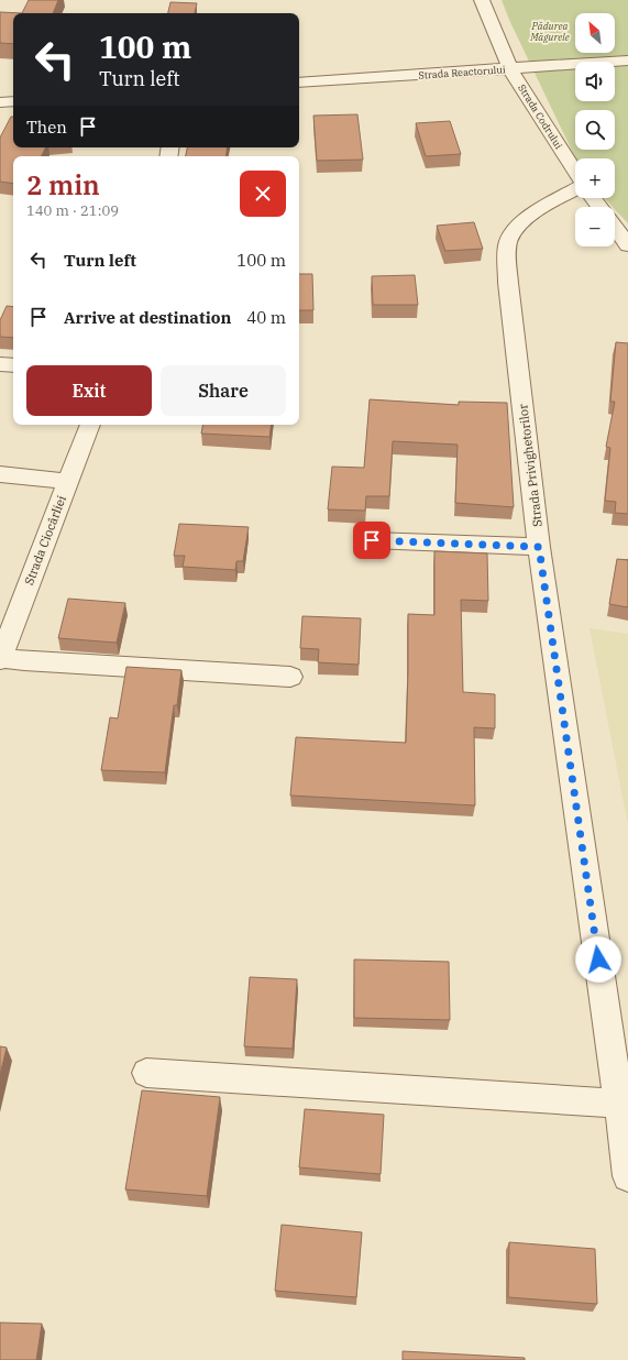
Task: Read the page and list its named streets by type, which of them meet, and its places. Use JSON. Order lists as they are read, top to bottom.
{
  "streets": {
    "street": [
      "Strada Reactorului",
      "Strada Codrului",
      "Strada Privighetorilor",
      "Strada Ciocârliei"
    ]
  },
  "crossings": [
    ["Strada Reactorului", "Strada Codrului"]
  ],
  "parks": ["Pădurea Măgurele"],
  "north": "top left",
  "page": {
    "map_buttons": ["+", "−"],
    "turn": ["100 m", "Turn left"],
    "then": "Then",
    "heading": ["2 min", "140 m · 21:09"],
    "list": [
      {
        "name": "Turn left",
        "value": "100 m"
      },
      {
        "name": "Arrive at destination",
        "value": "40 m"
      }
    ],
    "buttons": ["Exit", "Share"]
  }
}
